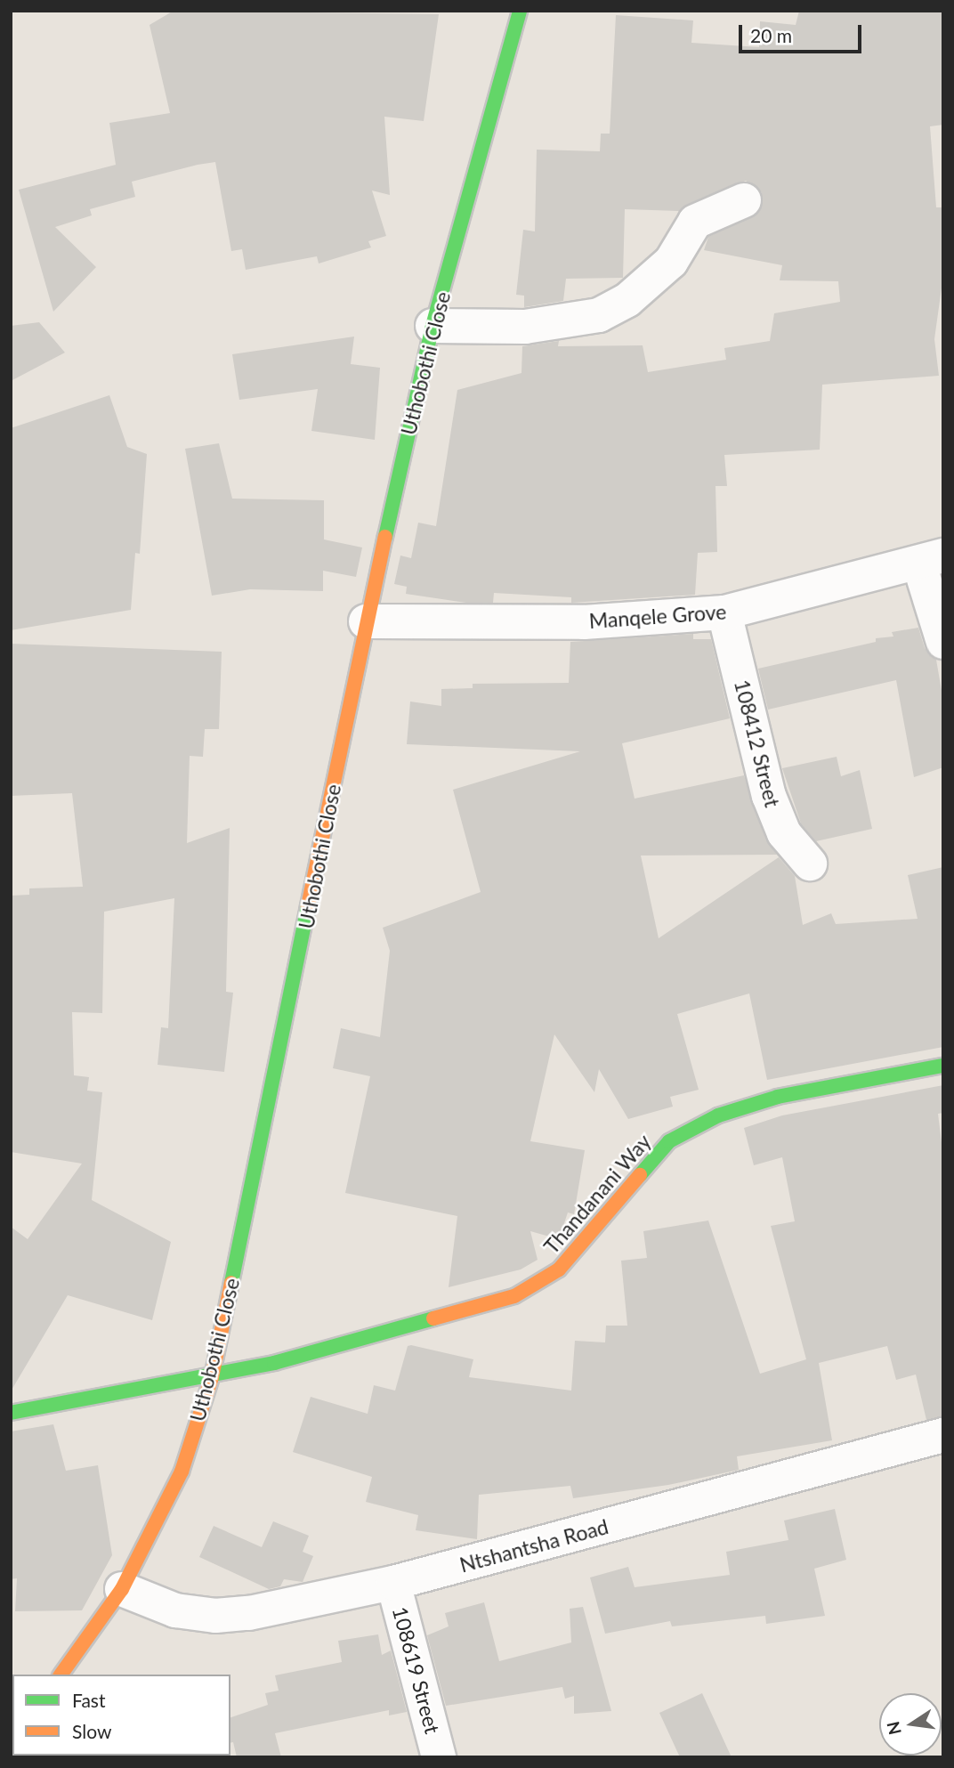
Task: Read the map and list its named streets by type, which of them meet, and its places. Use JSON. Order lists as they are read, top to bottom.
{
  "streets": {
    "street": [
      "Uthobothi Close",
      "Manqele Grove",
      "108412 Street",
      "Thandanani Way",
      "Ntshantsha Road",
      "108619 Street"
    ]
  },
  "crossings": [
    ["Uthobothi Close", "Manqele Grove"],
    ["Uthobothi Close", "Thandanani Way"],
    ["Uthobothi Close", "Ntshantsha Road"],
    ["Manqele Grove", "108412 Street"],
    ["Ntshantsha Road", "108619 Street"]
  ],
  "legend": ["Fast", "Slow"],
  "scale_bar": "20 m",
  "north": "left"
}
